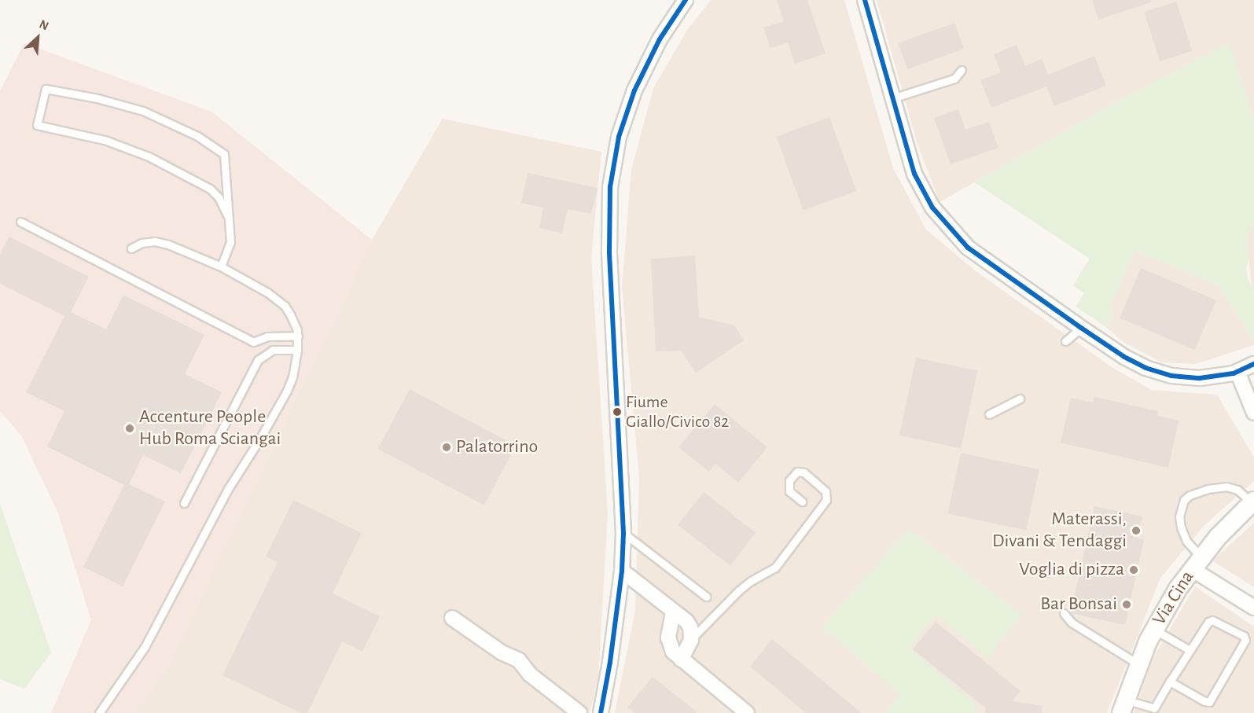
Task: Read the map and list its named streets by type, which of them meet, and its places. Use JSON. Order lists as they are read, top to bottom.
{
  "streets": {
    "street": ["Via Cina"]
  },
  "places": [
    "Fiume Giallo/Civico 82",
    "Accenture People Hub Roma Sciangai",
    "Palatorrino",
    "Materassi, Divani & Tendaggi",
    "Voglia di pizza",
    "Bar Bonsai"
  ],
  "north": "top right"
}
